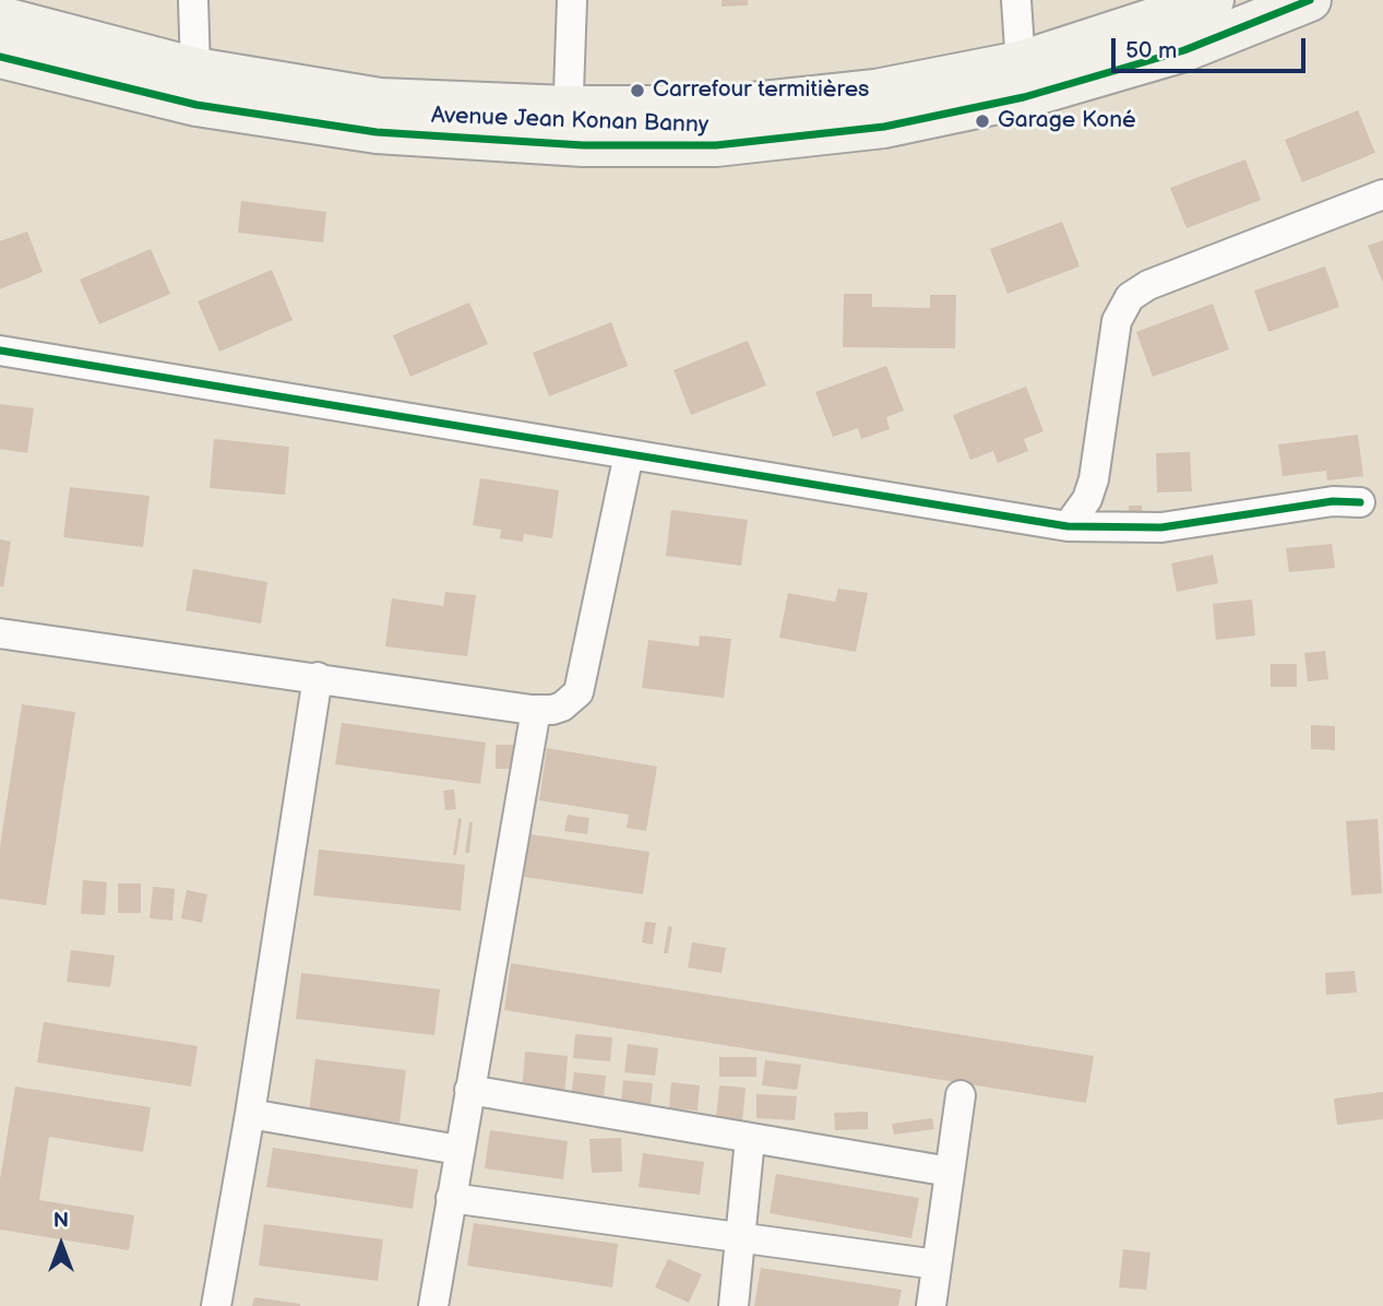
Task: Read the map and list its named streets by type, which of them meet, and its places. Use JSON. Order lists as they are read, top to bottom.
{
  "streets": {
    "street": ["Avenue Jean Konan Banny"]
  },
  "places": ["Carrefour termitières", "Garage Koné"],
  "scale_bar": "50 m",
  "north": "top"
}
